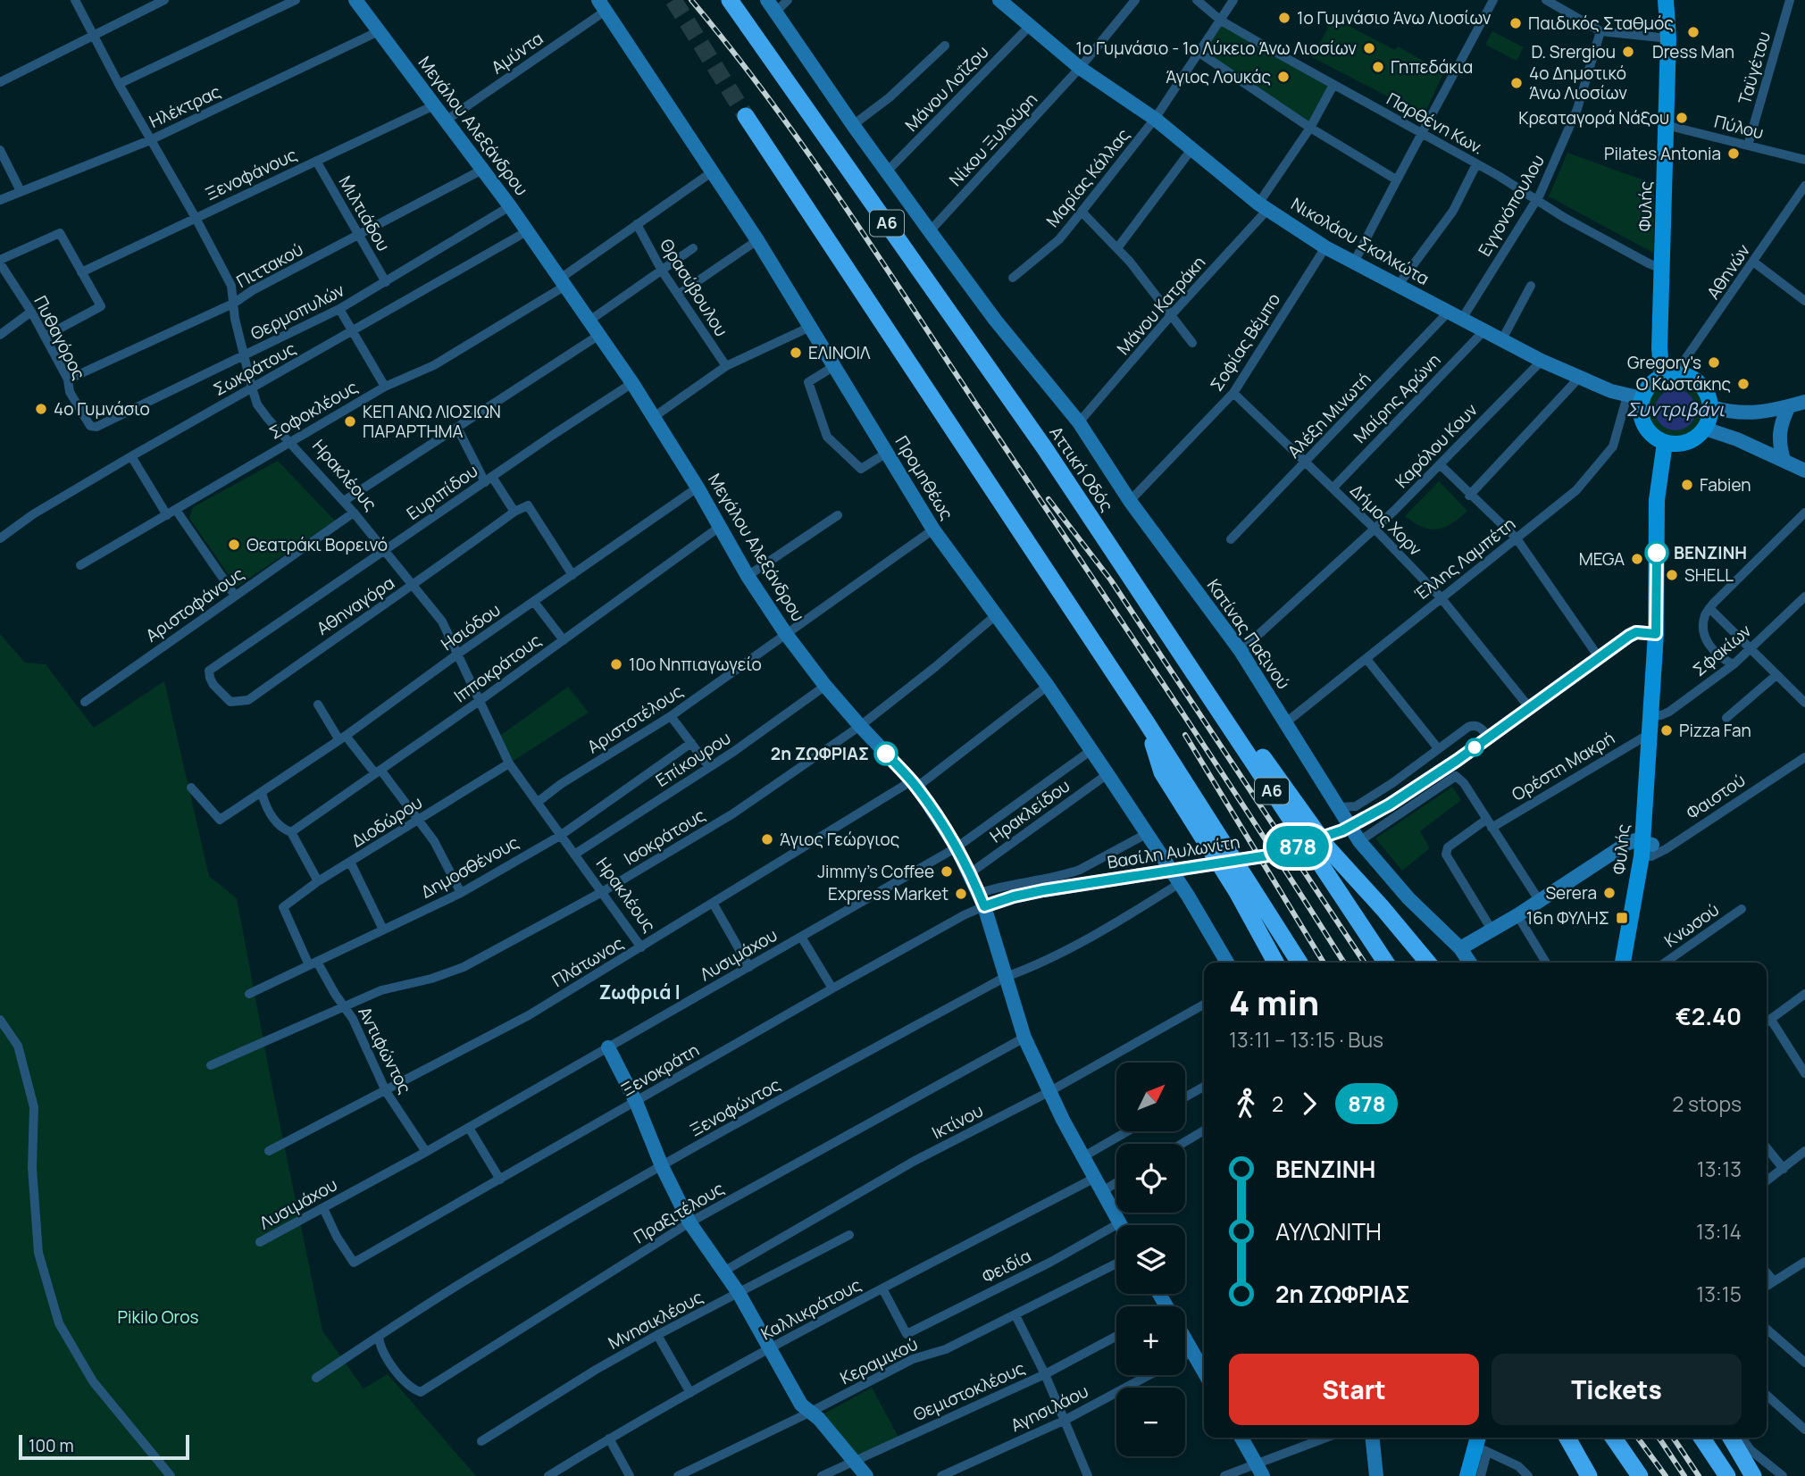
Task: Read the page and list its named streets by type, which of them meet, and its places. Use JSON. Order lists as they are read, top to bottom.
{
  "streets": {
    "highway": ["Α6", "Αττική Οδός"],
    "main road": ["Φυλής"],
    "street": [
      "Αμύντα",
      "Ταϋγέτου",
      "Μάνου Λοΐζου",
      "Ηλέκτρας",
      "Παρθένη Κων.",
      "Μεγάλου Αλεξάνδρου",
      "Πύλου",
      "Νίκου Ξυλούρη",
      "Ξενοφάνους",
      "Μαρίας Κάλλας",
      "Εγγονόπουλου",
      "Μιλτιάδου",
      "Νικολάου Σκαλκώτα",
      "Πιττακού",
      "Αθηνών",
      "Θρασύβουλου",
      "Μάνου Κατράκη",
      "Θερμοπυλών",
      "Πυθαγόρος",
      "Σοφίας Βέμπο",
      "Σωκράτους",
      "Μαίρης Αρώνη",
      "Σοφοκλέους",
      "Αλέξη Μινωτή",
      "Καρόλου Κουν",
      "Ηρακλέους",
      "Προμηθέως",
      "Ευριπίδου",
      "Δήμος Χορν",
      "Έλλης Λαμπέτη",
      "Αριστοφάνους",
      "Αθηναγόρα",
      "Ησιόδου",
      "Κατίνας Παξινού",
      "Σφακίων",
      "Ιπποκράτους",
      "Αριστοτέλους",
      "Επίκουρου",
      "Ορέστη Μακρή",
      "Φαιστού",
      "Ηρακλείδου",
      "Διοδώρου",
      "Ισοκράτους",
      "Βασίλη Αυλωνίτη",
      "Δημοσθένους",
      "Κνωσού",
      "Λυσιμάχου",
      "Πλάτωνος",
      "Αντιφώντος",
      "Ξενοκράτη",
      "Ξενοφώντος",
      "Ικτίνου",
      "Πραξιτέλους",
      "Φειδία",
      "Καλλικράτους",
      "Μνησικλέους",
      "Κεραμικού",
      "Θεμιστοκλέους",
      "Αγησιλάου"
    ]
  },
  "crossings": [
    ["Αμύντα", "Μεγάλου Αλεξάνδρου"],
    ["Αμύντα", "Προμηθέως"],
    ["Ταϋγέτου", "Πύλου"],
    ["Μάνου Λοΐζου", "Νικολάου Σκαλκώτα"],
    ["Μάνου Λοΐζου", "Κατίνας Παξινού"],
    ["Ηλέκτρας", "Μεγάλου Αλεξάνδρου"],
    ["Ηλέκτρας", "Ηρακλέους"],
    ["Παρθένη Κων.", "Μαρίας Κάλλας"],
    ["Παρθένη Κων.", "Εγγονόπουλου"],
    ["Παρθένη Κων.", "Φυλής"],
    ["Παρθένη Κων.", "Μάνου Κατράκη"],
    ["Μεγάλου Αλεξάνδρου", "Ξενοφάνους"],
    ["Μεγάλου Αλεξάνδρου", "Πιττακού"],
    ["Μεγάλου Αλεξάνδρου", "Θερμοπυλών"],
    ["Μεγάλου Αλεξάνδρου", "Σωκράτους"],
    ["Μεγάλου Αλεξάνδρου", "Σοφοκλέους"],
    ["Μεγάλου Αλεξάνδρου", "Ευριπίδου"],
    ["Μεγάλου Αλεξάνδρου", "Ησιόδου"],
    ["Μεγάλου Αλεξάνδρου", "Ιπποκράτους"],
    ["Μεγάλου Αλεξάνδρου", "Αριστοτέλους"],
    ["Μεγάλου Αλεξάνδρου", "Επίκουρου"],
    ["Μεγάλου Αλεξάνδρου", "Ηρακλείδου"],
    ["Μεγάλου Αλεξάνδρου", "Ισοκράτους"],
    ["Μεγάλου Αλεξάνδρου", "Βασίλη Αυλωνίτη"],
    ["Μεγάλου Αλεξάνδρου", "Λυσιμάχου"],
    ["Μεγάλου Αλεξάνδρου", "Πλάτωνος"],
    ["Μεγάλου Αλεξάνδρου", "Ξενοκράτη"],
    ["Μεγάλου Αλεξάνδρου", "Ξενοφώντος"],
    ["Μεγάλου Αλεξάνδρου", "Ικτίνου"],
    ["Μεγάλου Αλεξάνδρου", "Πραξιτέλους"],
    ["Μεγάλου Αλεξάνδρου", "Φειδία"],
    ["Μεγάλου Αλεξάνδρου", "Καλλικράτους"],
    ["Πύλου", "Φυλής"],
    ["Νίκου Ξυλούρη", "Νικολάου Σκαλκώτα"],
    ["Νίκου Ξυλούρη", "Κατίνας Παξινού"],
    ["Ξενοφάνους", "Μιλτιάδου"],
    ["Ξενοφάνους", "Ηρακλέους"],
    ["Μαρίας Κάλλας", "Νικολάου Σκαλκώτα"],
    ["Εγγονόπουλου", "Νικολάου Σκαλκώτα"],
    ["Εγγονόπουλου", "Αλέξη Μινωτή"],
    ["Φυλής", "Νικολάου Σκαλκώτα"],
    ["Φυλής", "Αθηνών"],
    ["Φυλής", "Έλλης Λαμπέτη"],
    ["Φυλής", "Σφακίων"],
    ["Φυλής", "Ορέστη Μακρή"],
    ["Φυλής", "Φαιστού"],
    ["Φυλής", "Βασίλη Αυλωνίτη"],
    ["Μιλτιάδου", "Πιττακού"],
    ["Μιλτιάδου", "Θερμοπυλών"],
    ["Νικολάου Σκαλκώτα", "Αθηνών"],
    ["Νικολάου Σκαλκώτα", "Μάνου Κατράκη"],
    ["Νικολάου Σκαλκώτα", "Σοφίας Βέμπο"],
    ["Νικολάου Σκαλκώτα", "Μαίρης Αρώνη"],
    ["Νικολάου Σκαλκώτα", "Αλέξη Μινωτή"],
    ["Νικολάου Σκαλκώτα", "Καρόλου Κουν"],
    ["Νικολάου Σκαλκώτα", "Έλλης Λαμπέτη"],
    ["Πιττακού", "Πυθαγόρος"],
    ["Πιττακού", "Ηρακλέους"],
    ["Αθηνών", "Έλλης Λαμπέτη"],
    ["Θρασύβουλου", "Σοφοκλέους"],
    ["Μάνου Κατράκη", "Κατίνας Παξινού"],
    ["Θερμοπυλών", "Πυθαγόρος"],
    ["Θερμοπυλών", "Ηρακλέους"],
    ["Σοφίας Βέμπο", "Δήμος Χορν"],
    ["Σοφίας Βέμπο", "Κατίνας Παξινού"],
    ["Σωκράτους", "Ηρακλέους"],
    ["Μαίρης Αρώνη", "Δήμος Χορν"],
    ["Σοφοκλέους", "Ηρακλέους"],
    ["Σοφοκλέους", "Προμηθέως"],
    ["Αλέξη Μινωτή", "Δήμος Χορν"],
    ["Καρόλου Κουν", "Δήμος Χορν"],
    ["Καρόλου Κουν", "Κατίνας Παξινού"],
    ["Ηρακλέους", "Ευριπίδου"],
    ["Ηρακλέους", "Αριστοφάνους"],
    ["Ηρακλέους", "Αθηναγόρα"],
    ["Ηρακλέους", "Ησιόδου"],
    ["Ηρακλέους", "Ιπποκράτους"],
    ["Ηρακλέους", "Αριστοτέλους"],
    ["Ηρακλέους", "Επίκουρου"],
    ["Ηρακλέους", "Διοδώρου"],
    ["Ηρακλέους", "Ισοκράτους"],
    ["Ηρακλέους", "Δημοσθένους"],
    ["Ηρακλέους", "Πλάτωνος"],
    ["Προμηθέως", "Αριστοτέλους"],
    ["Προμηθέως", "Ηρακλείδου"],
    ["Προμηθέως", "Ισοκράτους"],
    ["Προμηθέως", "Λυσιμάχου"],
    ["Προμηθέως", "Πλάτωνος"],
    ["Προμηθέως", "Ξενοκράτη"],
    ["Προμηθέως", "Ξενοφώντος"],
    ["Ευριπίδου", "Αθηναγόρα"],
    ["Δήμος Χορν", "Έλλης Λαμπέτη"],
    ["Δήμος Χορν", "Βασίλη Αυλωνίτη"],
    ["Έλλης Λαμπέτη", "Κατίνας Παξινού"],
    ["Αθηναγόρα", "Ησιόδου"],
    ["Διοδώρου", "Αντιφώντος"],
    ["Ισοκράτους", "Αντιφώντος"],
    ["Βασίλη Αυλωνίτη", "Ξενοκράτη"],
    ["Δημοσθένους", "Αντιφώντος"],
    ["Λυσιμάχου", "Αντιφώντος"],
    ["Λυσιμάχου", "Ξενοκράτη"],
    ["Πλάτωνος", "Αντιφώντος"],
    ["Ξενοφώντος", "Πραξιτέλους"],
    ["Φειδία", "Καλλικράτους"]
  ],
  "districts": ["Ζωφριά Ι"],
  "water": ["Συντριβάνι"],
  "parks": ["Pikilo Oros"],
  "places": {
    "other": [
      "1ο Γυμνάσιο Άνω Λιοσίων",
      "Παιδικός Σταθμός",
      "Dress Man",
      "1ο Γυμνάσιο - 1ο Λύκειο Άνω Λιοσίων",
      "D. Srergiou",
      "Γηπεδάκια",
      "Άγιος Λουκάς",
      "4ο Δημοτικό Άνω Λιοσίων",
      "Κρεαταγορά Νάξου",
      "Pilates Antonia",
      "ΕΛΙΝΟΙΛ",
      "Gregory's",
      "Ο Κωστάκης",
      "4ο Γυμνάσιο",
      "ΚΕΠ ΑΝΩ ΛΙΟΣΙΩΝ ΠΑΡΑΡΤΗΜΑ",
      "Fabien",
      "Θεατράκι Βορεινό",
      "ΒΕΝΖΙΝΗ",
      "MEGA",
      "SHELL",
      "10ο Νηπιαγωγείο",
      "Pizza Fan",
      "2η ΖΩΦΡΙΑΣ",
      "Άγιος Γεώργιος",
      "Jimmy's Coffee",
      "Serera",
      "Express Market"
    ],
    "transit": ["16η ΦΥΛΗΣ"]
  },
  "lines": ["bus line 878"],
  "scale_bar": "100 m",
  "north": "top right",
  "page": {
    "on_map": "878",
    "heading": ["4 min", "13:11 – 13:15 · Bus", "€2.40"],
    "map_buttons": ["+", "−"],
    "legs": ["2", "878", "2 stops"],
    "list": [
      {
        "name": "ΒΕΝΖΙΝΗ",
        "value": "13:13"
      },
      {
        "name": "ΑΥΛΩΝΙΤΗ",
        "value": "13:14"
      },
      {
        "name": "2η ΖΩΦΡΙΑΣ",
        "value": "13:15"
      }
    ],
    "buttons": ["Start", "Tickets"],
    "scale": "100 m"
  }
}
